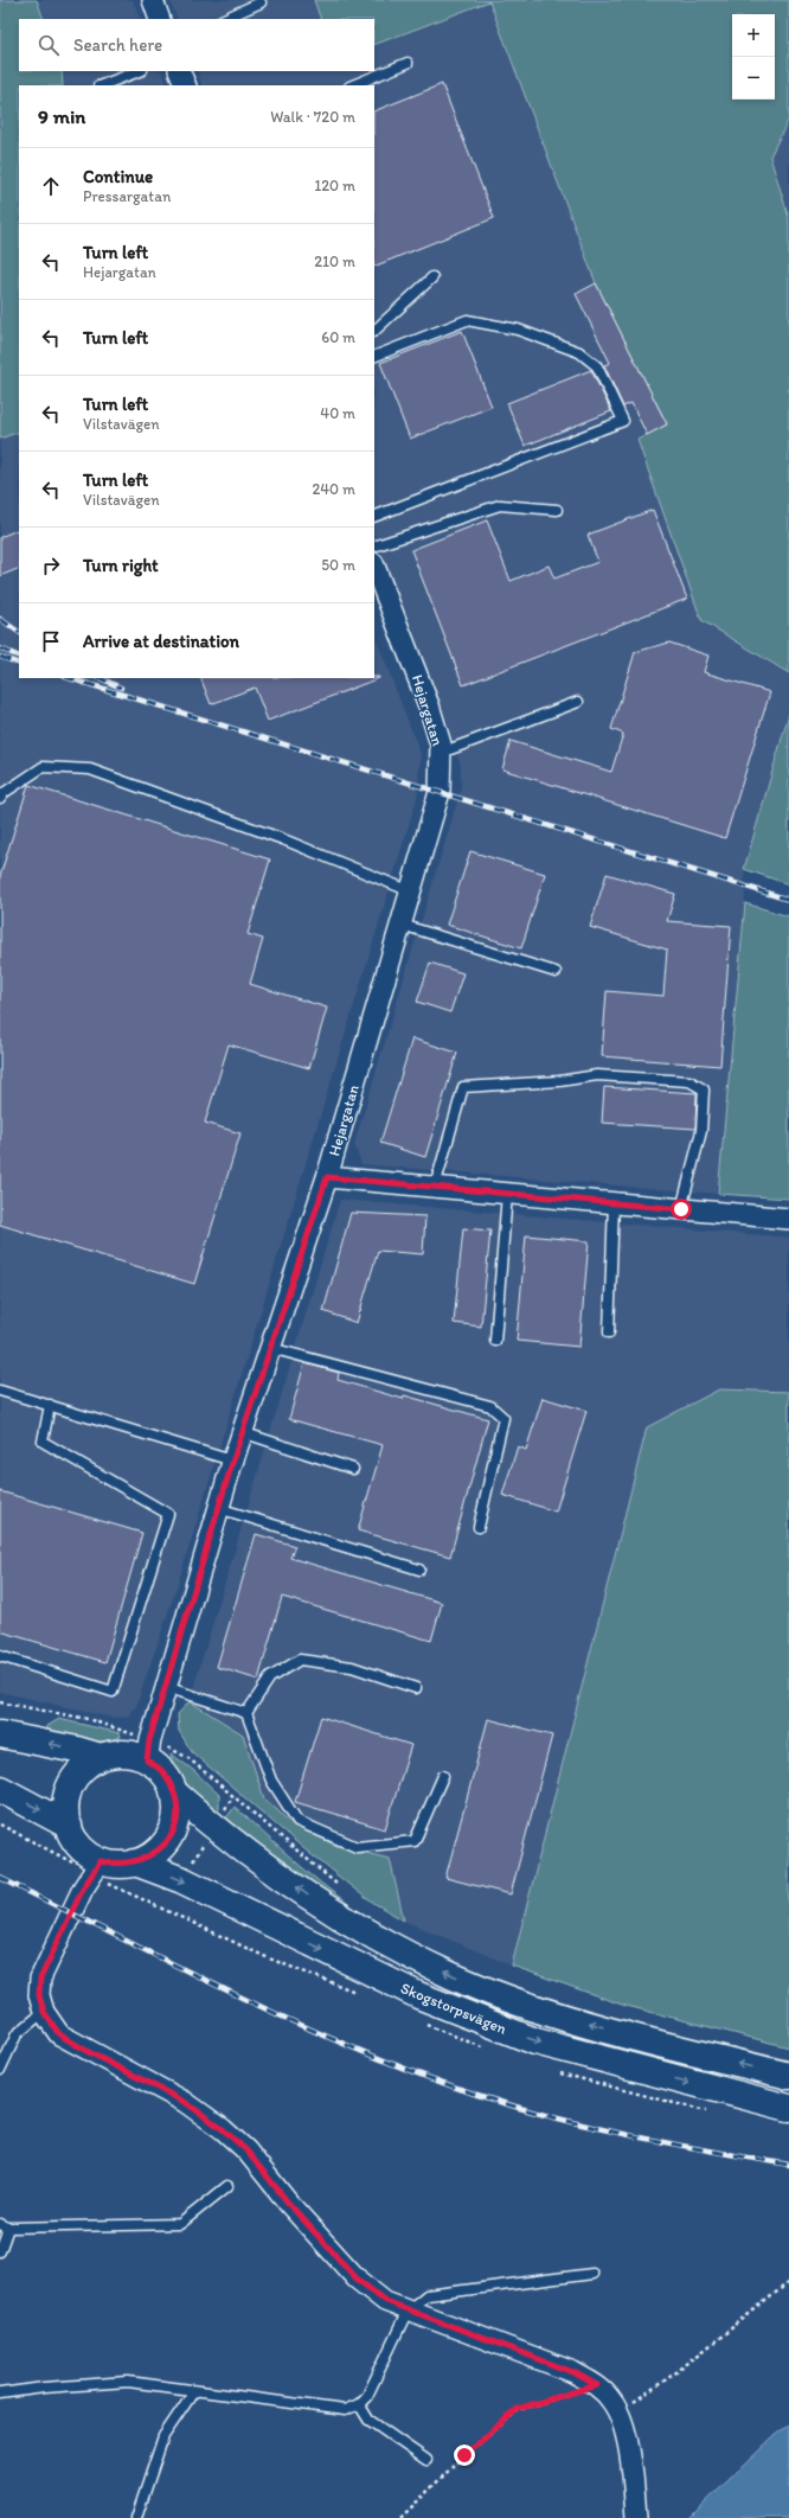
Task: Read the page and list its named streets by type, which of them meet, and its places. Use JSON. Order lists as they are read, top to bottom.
{
  "streets": {
    "main road": ["Skogstorpsvägen"],
    "street": ["Hejargatan"]
  },
  "crossings": [
    ["Hejargatan", "Skogstorpsvägen"]
  ],
  "page": {
    "map_buttons": ["+", "−"],
    "search": "Search here",
    "heading": ["9 min", "Walk · 720 m"],
    "list": [
      ["Continue", "Pressargatan", "120 m"],
      ["Turn left", "Hejargatan", "210 m"],
      ["Turn left", "60 m"],
      ["Turn left", "Vilstavägen", "40 m"],
      ["Turn left", "Vilstavägen", "240 m"],
      ["Turn right", "50 m"],
      "Arrive at destination"
    ]
  }
}
